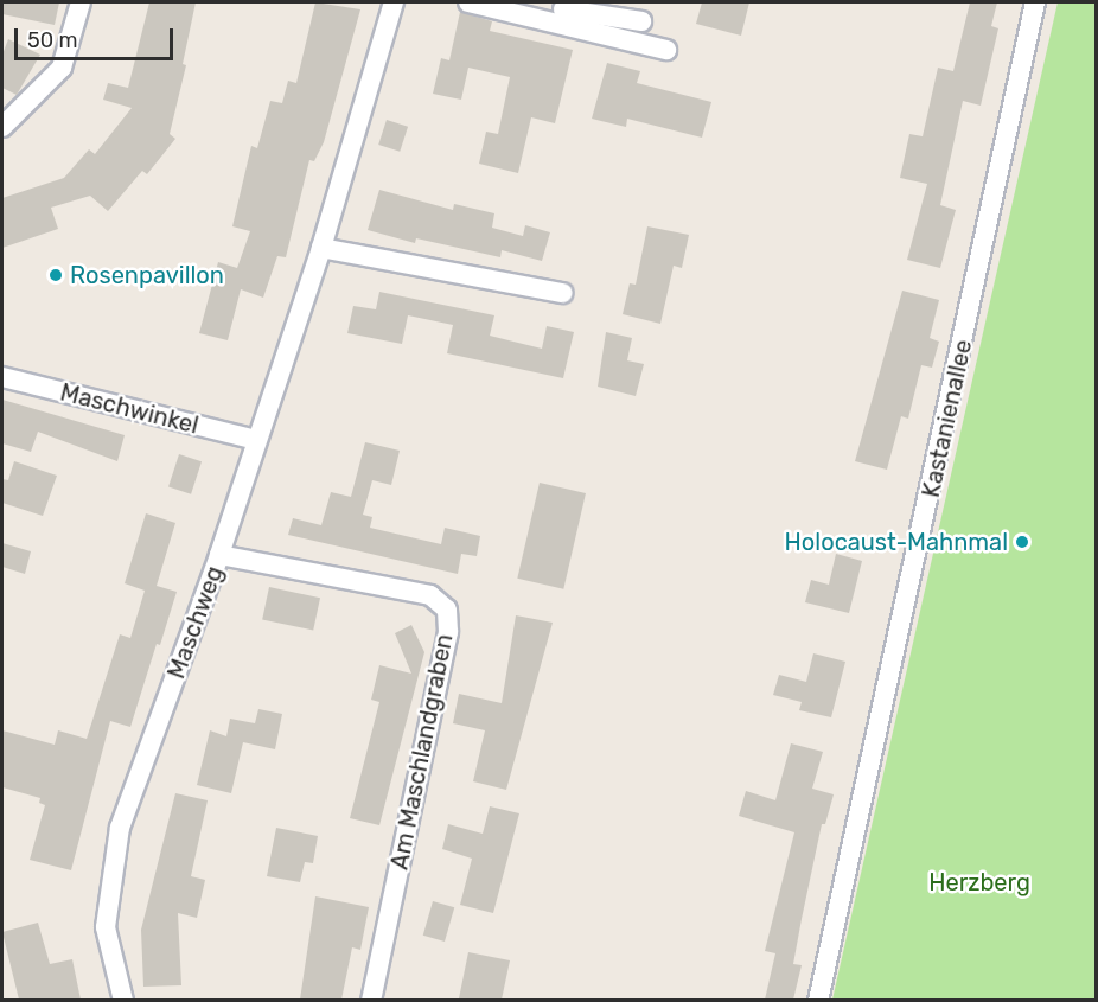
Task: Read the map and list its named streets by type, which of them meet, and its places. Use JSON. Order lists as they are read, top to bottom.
{
  "streets": {
    "street": [
      "Maschwinkel",
      "Kastanienallee",
      "Maschweg",
      "Am Maschlandgraben"
    ]
  },
  "crossings": [
    ["Maschwinkel", "Maschweg"],
    ["Maschweg", "Am Maschlandgraben"]
  ],
  "parks": ["Herzberg"],
  "places": ["Rosenpavillon", "Holocaust-Mahnmal"],
  "scale_bar": "50 m"
}
